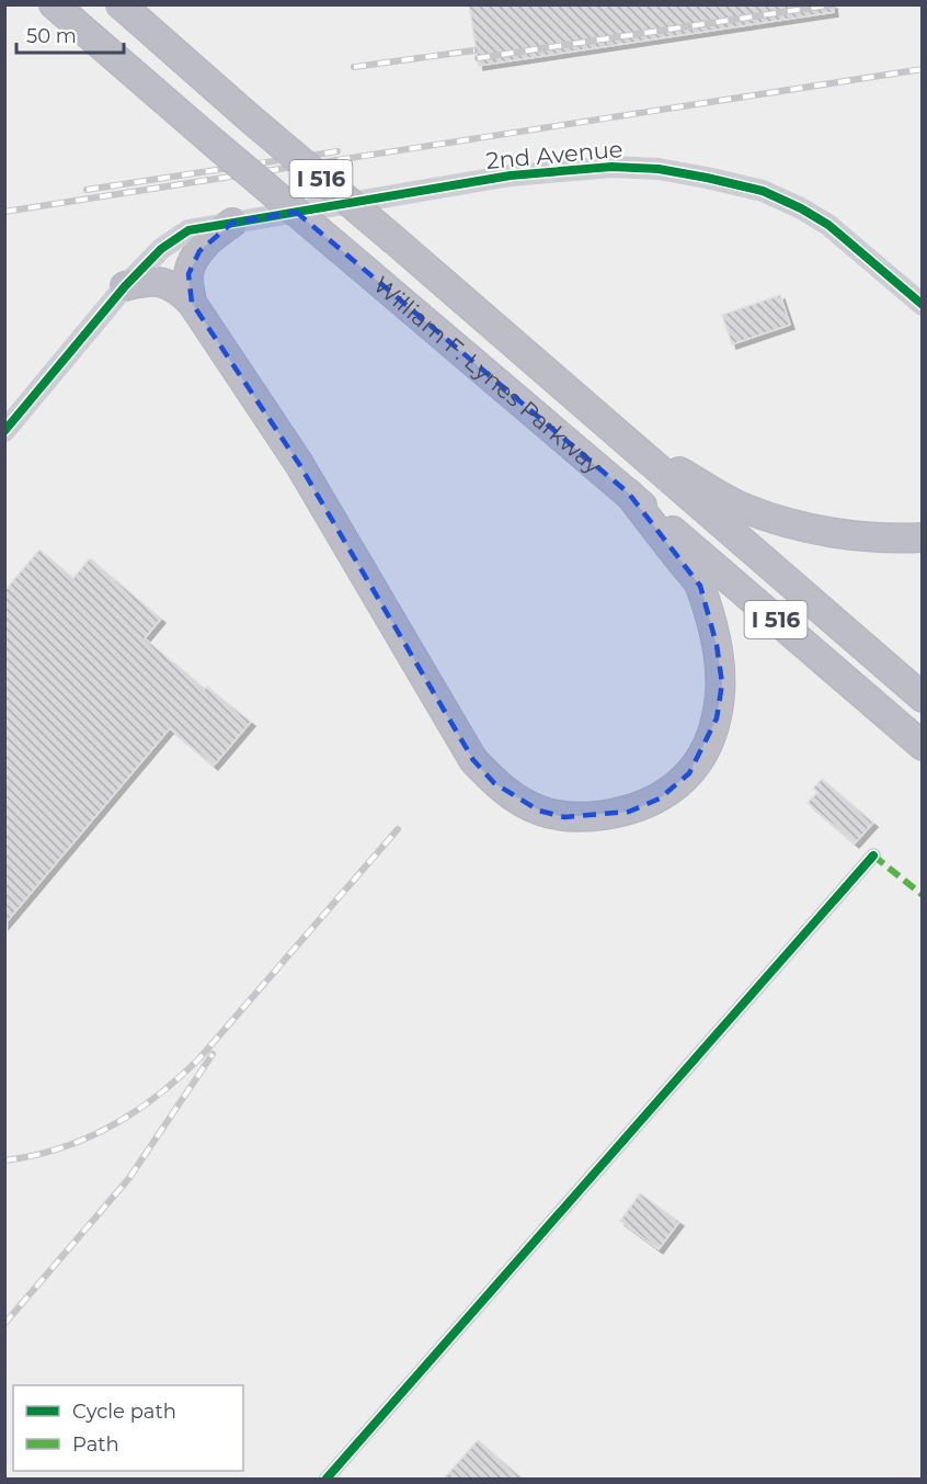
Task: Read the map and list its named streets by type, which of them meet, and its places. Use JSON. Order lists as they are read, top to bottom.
{
  "streets": {
    "highway": ["I 516", "William F. Lynes Parkway"],
    "street": ["2nd Avenue"]
  },
  "legend": ["Cycle path", "Path"],
  "scale_bar": "50 m"
}
